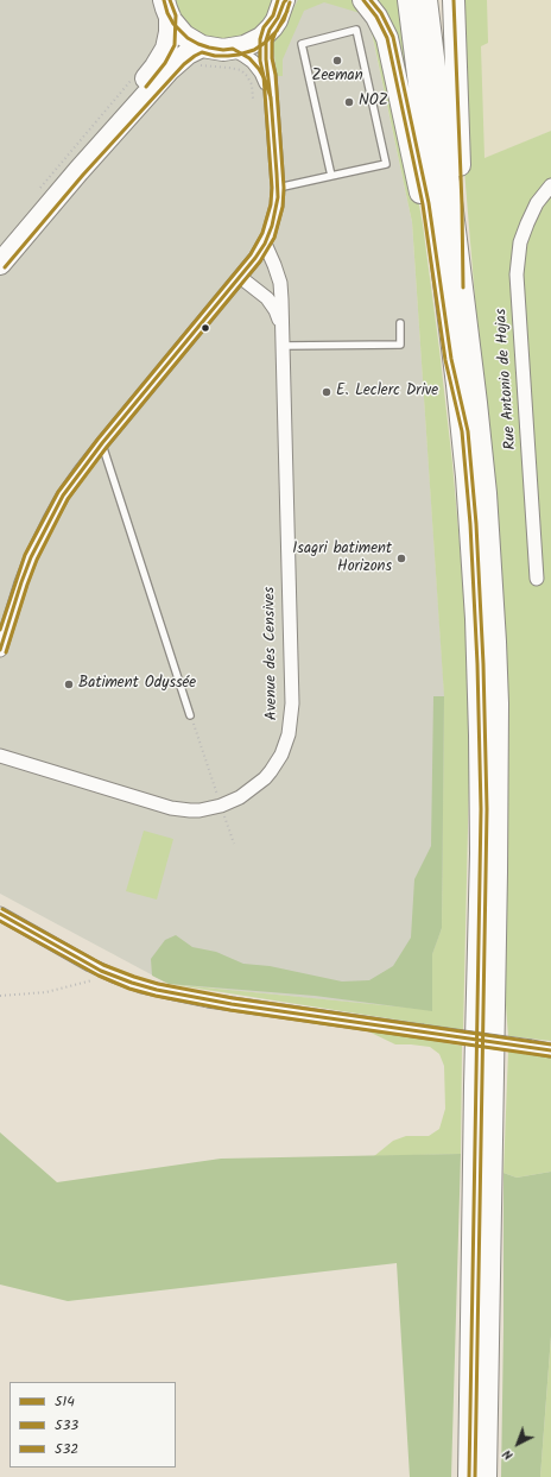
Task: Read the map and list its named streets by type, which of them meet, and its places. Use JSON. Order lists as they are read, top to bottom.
{
  "streets": {
    "street": ["Rue Antonio de Hojas", "Avenue des Censives"]
  },
  "places": [
    "Zeeman",
    "NOZ",
    "E. Leclerc Drive",
    "Isagri batiment Horizons",
    "Batiment Odyssée"
  ],
  "lines": ["transit line 514", "transit line 533", "transit line 532"],
  "legend": ["514", "533", "532"],
  "north": "bottom left"
}
